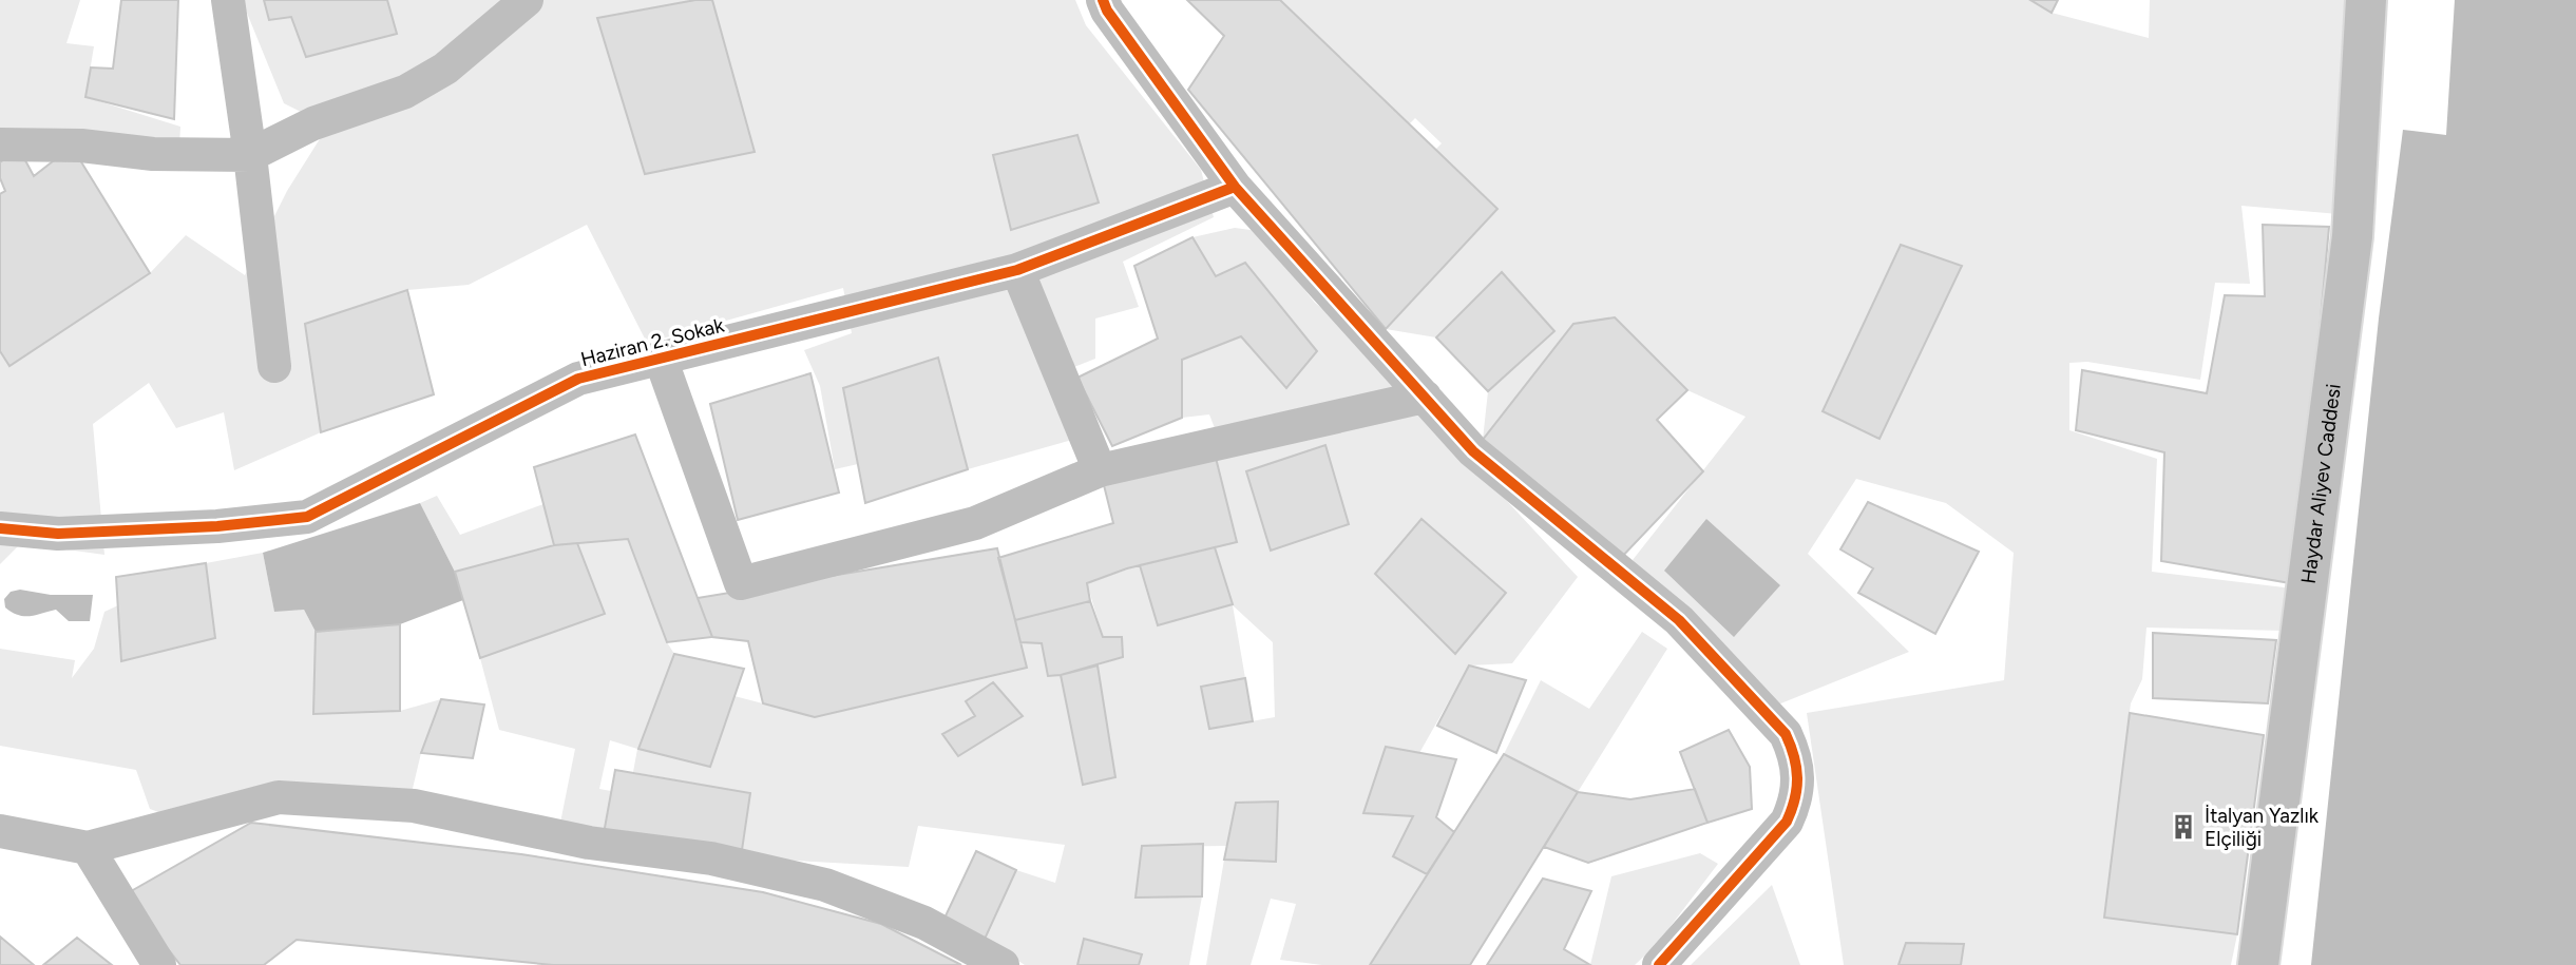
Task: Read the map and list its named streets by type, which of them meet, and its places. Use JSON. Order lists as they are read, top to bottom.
{
  "streets": {
    "main road": ["Haydar Aliyev Caddesi"],
    "street": ["Haziran 2. Sokak"]
  },
  "places": {
    "building": ["İtalyan Yazlık Elçiliği"]
  }
}
